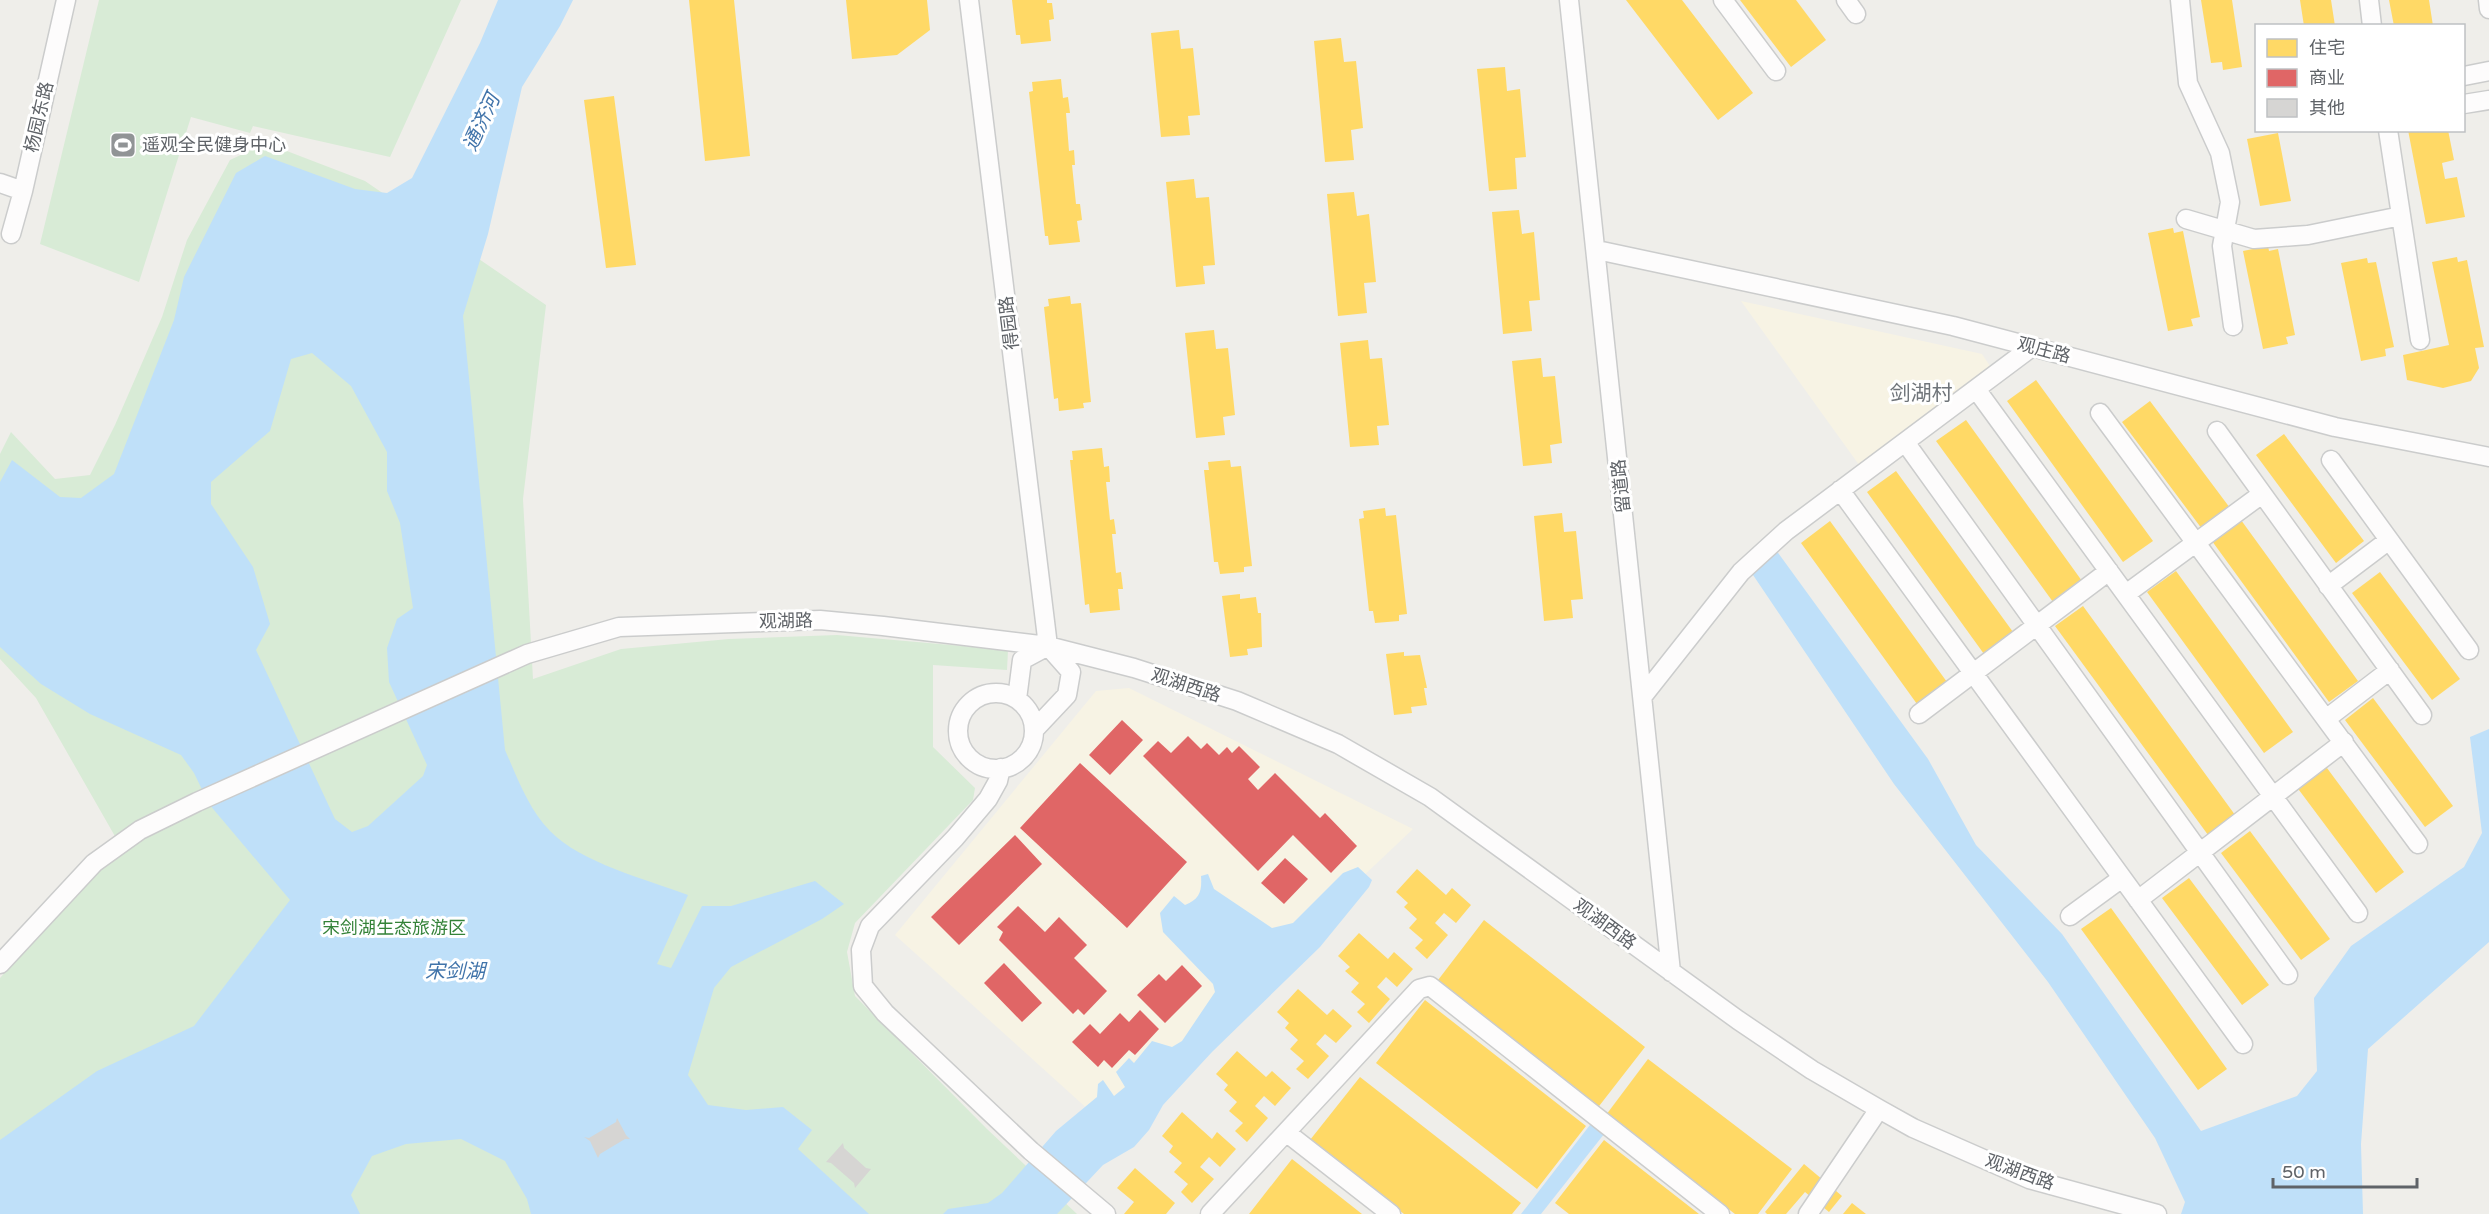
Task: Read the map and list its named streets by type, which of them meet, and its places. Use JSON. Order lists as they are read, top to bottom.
{
  "streets": {
    "street": [
      "杨园东路",
      "得园路",
      "观庄路",
      "留道路",
      "观湖路",
      "观湖西路"
    ]
  },
  "crossings": [
    ["得园路", "观湖路"],
    ["得园路", "观湖西路"],
    ["观庄路", "留道路"],
    ["留道路", "观湖西路"],
    ["观湖路", "观湖西路"]
  ],
  "districts": ["剑湖村"],
  "water": ["通济河", "宋剑湖"],
  "parks": ["宋剑湖生态旅游区"],
  "places": {
    "sports": ["遥观全民健身中心"]
  },
  "legend": ["住宅", "商业", "其他"],
  "scale_bar": "50 m"
}
